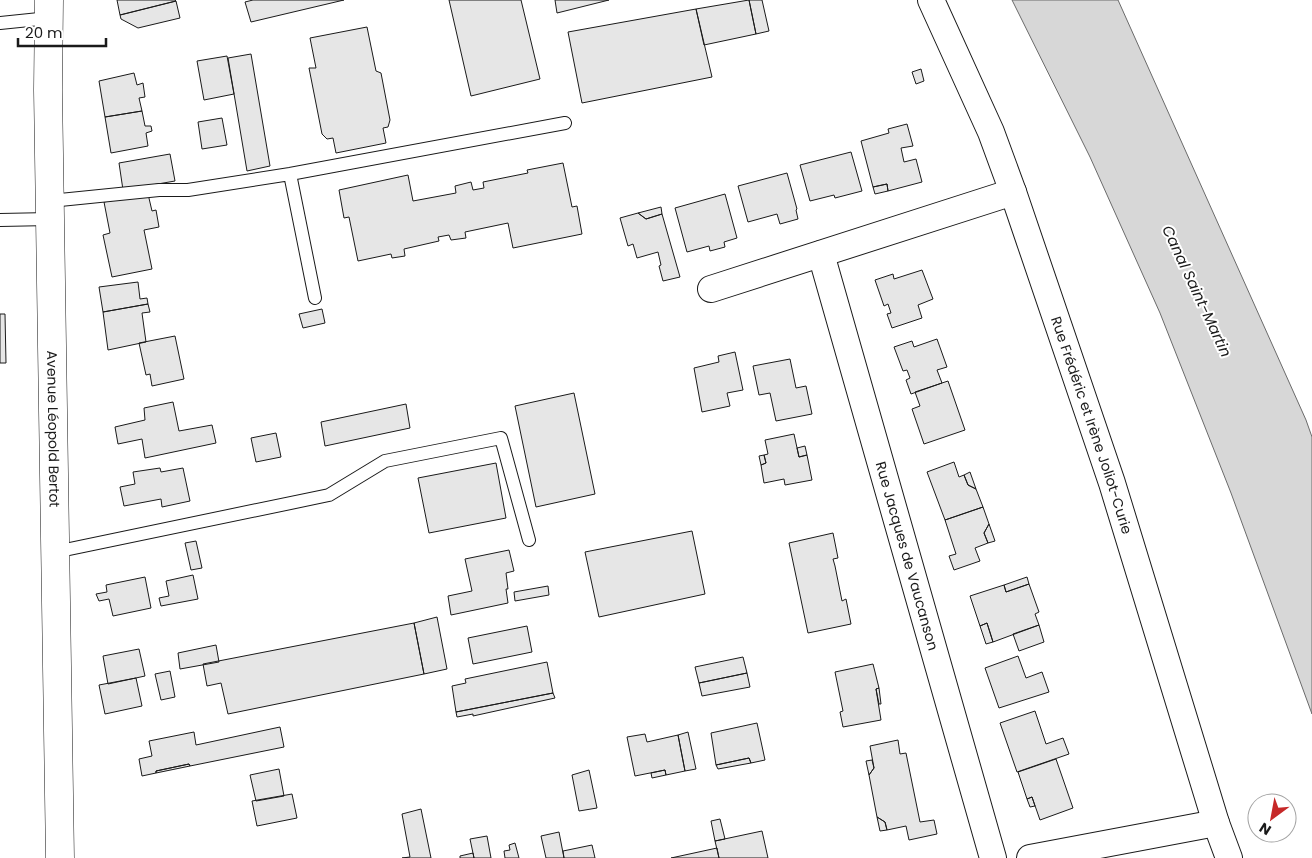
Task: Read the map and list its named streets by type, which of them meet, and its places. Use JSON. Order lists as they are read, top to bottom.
{
  "streets": {
    "street": ["Rue Frédéric et Irène Joliot-Curie", "Avenue Léopold Bertot", "Rue Jacques de Vaucanson"]
  },
  "water": ["Canal Saint-Martin"],
  "scale_bar": "20 m",
  "north": "bottom left"
}
